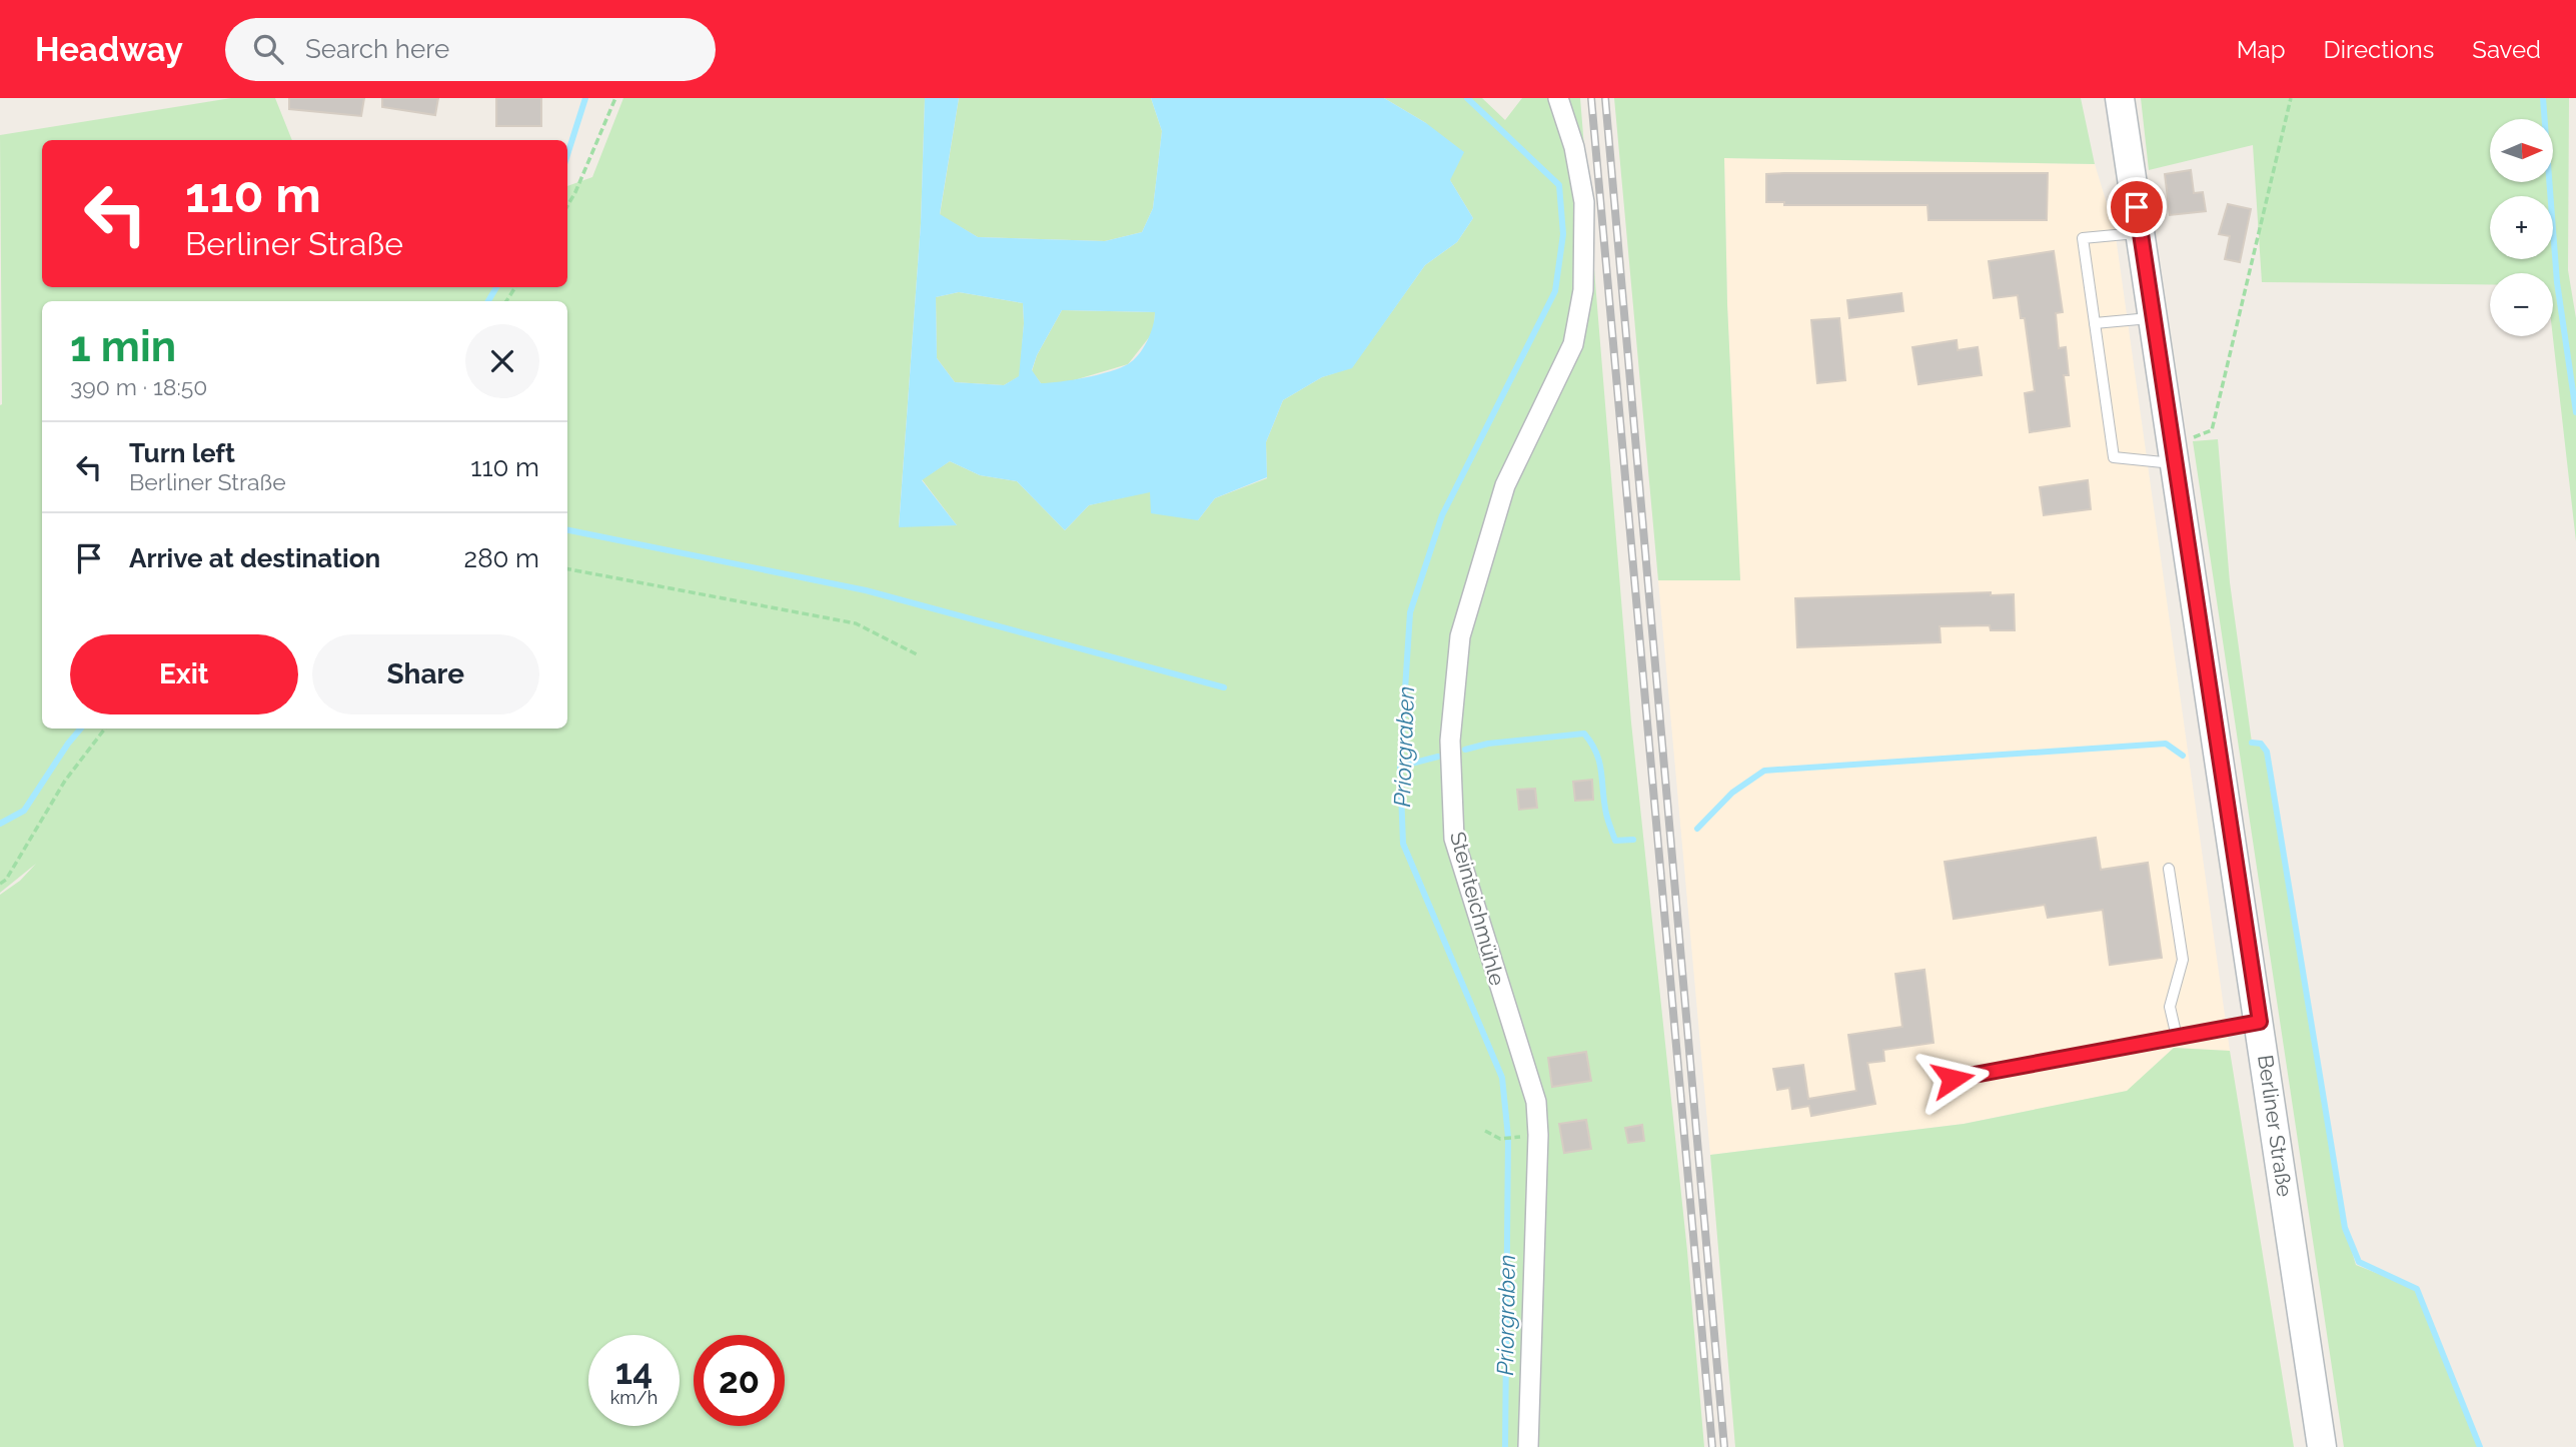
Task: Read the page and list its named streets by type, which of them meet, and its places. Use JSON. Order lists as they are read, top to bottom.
{
  "streets": {
    "main road": ["Berliner Straße"],
    "street": ["Steinteichmühle"]
  },
  "water": ["Priorgraben"],
  "north": "right",
  "page": {
    "header": "Headway",
    "search": "Search here",
    "nav": ["Map", "Directions", "Saved"],
    "map_buttons": ["+", "−"],
    "turn": ["110 m", "Berliner Straße"],
    "heading": ["1 min", "390 m · 18:50"],
    "list": [
      {
        "name": "Turn left",
        "note": "Berliner Straße",
        "value": "110 m"
      },
      {
        "name": "Arrive at destination",
        "value": "280 m"
      }
    ],
    "buttons": ["Exit", "Share"],
    "speed": "14 km/h",
    "limit": "20"
  }
}
